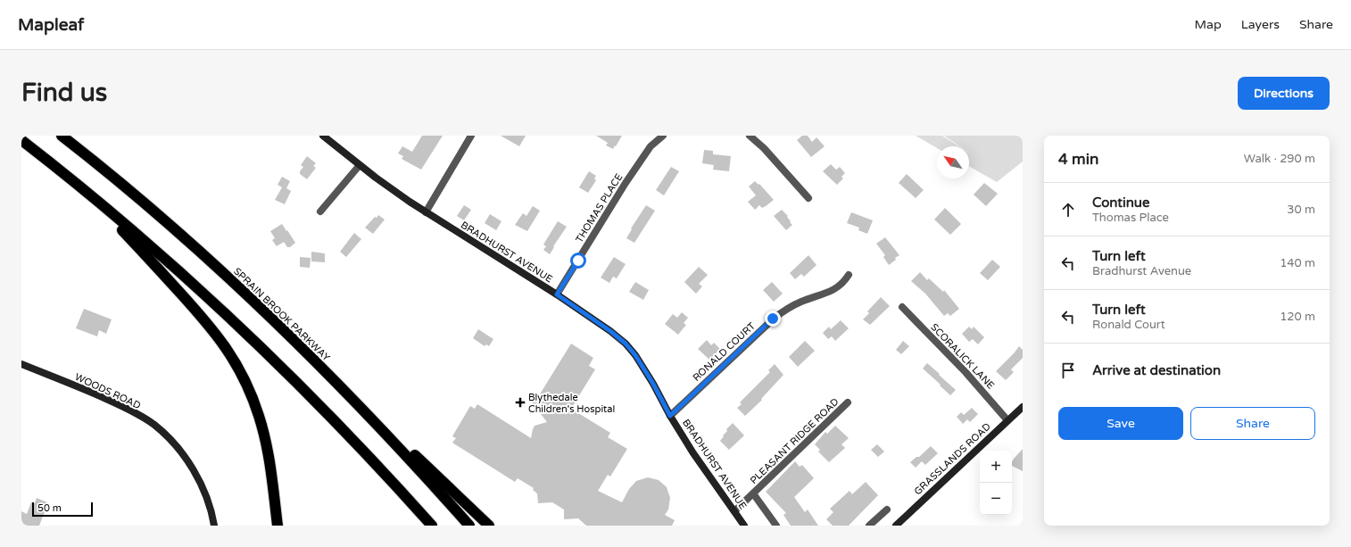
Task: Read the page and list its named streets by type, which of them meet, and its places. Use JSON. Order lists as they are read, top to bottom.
{
  "streets": {
    "highway": ["SPRAIN BROOK PARKWAY"],
    "main road": ["BRADHURST AVENUE", "WOODS ROAD", "GRASSLANDS ROAD"],
    "street": [
      "THOMAS PLACE",
      "RONALD COURT",
      "SCORALICK LANE",
      "PLEASANT RIDGE ROAD"
    ]
  },
  "crossings": [
    ["THOMAS PLACE", "BRADHURST AVENUE"],
    ["BRADHURST AVENUE", "RONALD COURT"],
    ["BRADHURST AVENUE", "PLEASANT RIDGE ROAD"],
    ["SCORALICK LANE", "GRASSLANDS ROAD"]
  ],
  "places": {
    "health": ["Blythedale Children's Hospital"]
  },
  "scale_bar": "50 m",
  "north": "top left",
  "page": {
    "header": "Mapleaf",
    "nav": ["Map", "Layers", "Share"],
    "buttons": [
      "Directions",
      ["Save", "Share"]
    ],
    "title": "Find us",
    "heading": ["4 min", "Walk · 290 m"],
    "list": [
      ["Continue", "Thomas Place", "30 m"],
      ["Turn left", "Bradhurst Avenue", "140 m"],
      ["Turn left", "Ronald Court", "120 m"],
      "Arrive at destination"
    ],
    "map_buttons": ["+", "−"],
    "scale": "50 m"
  }
}
